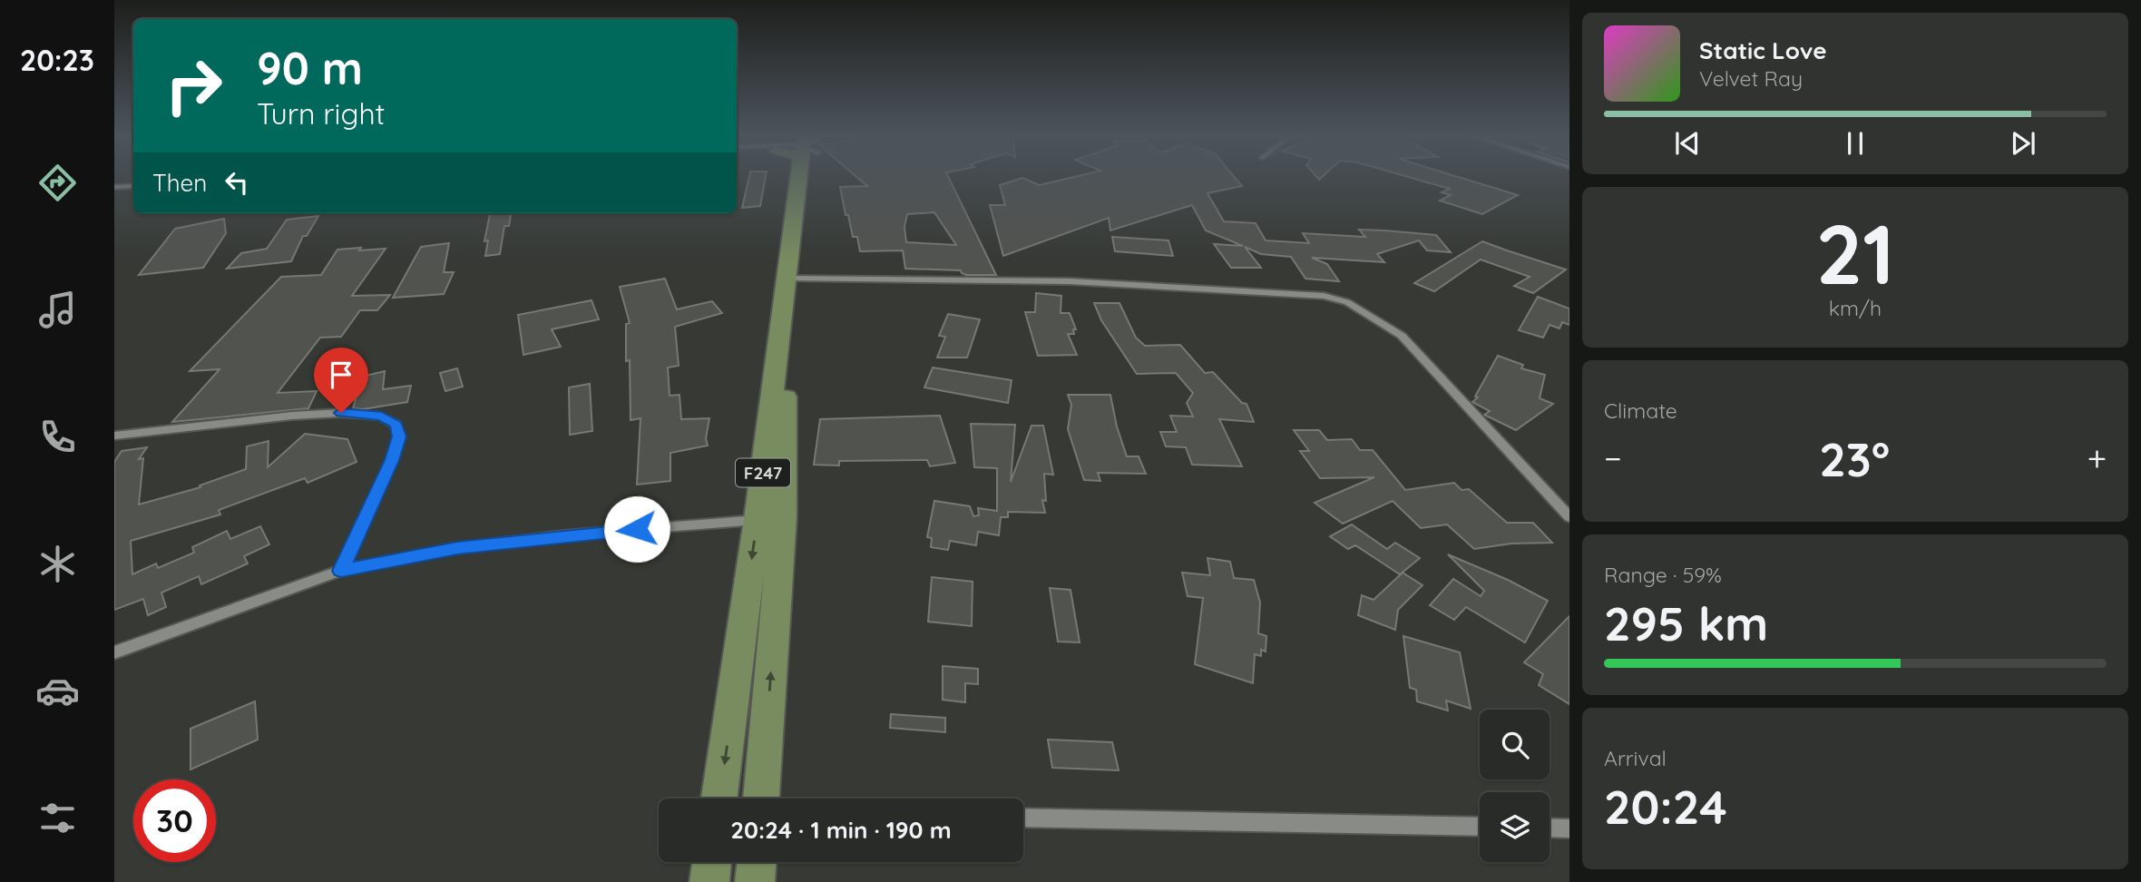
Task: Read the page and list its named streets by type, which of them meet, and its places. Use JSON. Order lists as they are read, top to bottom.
{
  "streets": {
    "main road": ["F247"]
  },
  "page": {
    "tabs": "20:23",
    "turn": ["90 m", "Turn right"],
    "song": ["Static Love", "Velvet Ray"],
    "then": "Then",
    "tile": [
      ["21", "km/h"],
      "Climate",
      ["Range · 59%", "295 km"],
      ["Arrival", "20:24"]
    ],
    "heat": ["−", "23°", "+"],
    "limit": "30",
    "trip": "20:24 · 1 min · 190 m"
  }
}
